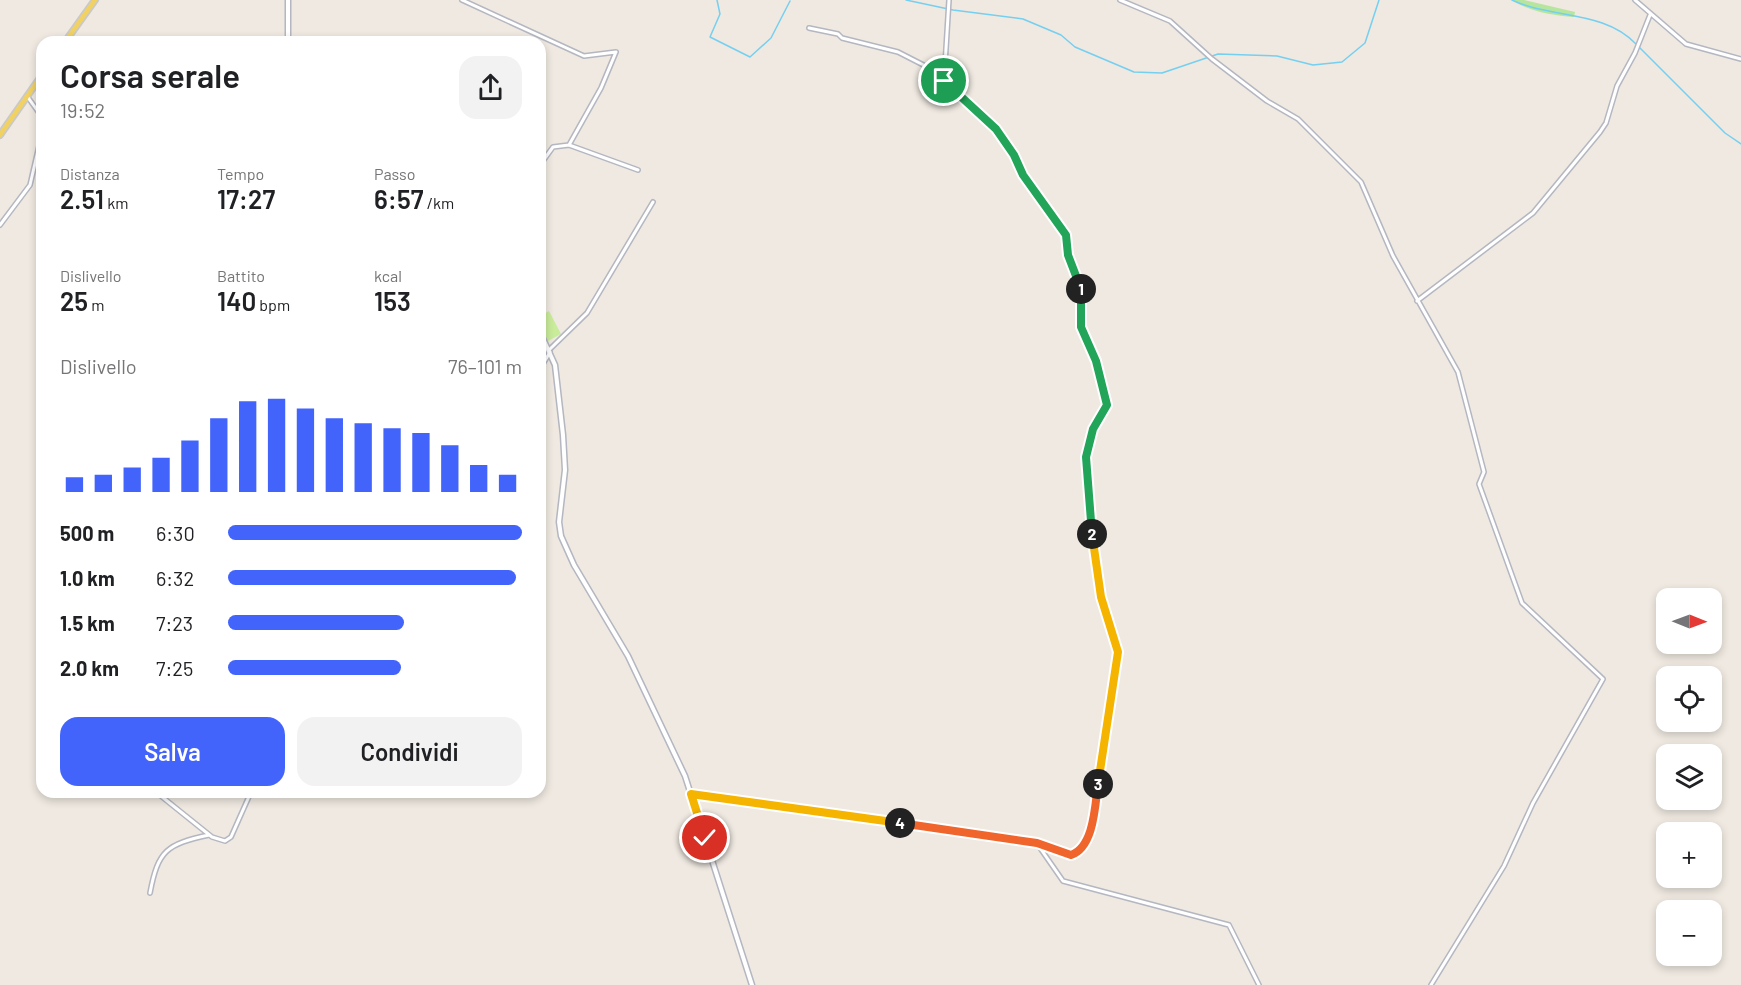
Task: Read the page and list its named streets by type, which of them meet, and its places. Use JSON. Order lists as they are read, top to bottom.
{
  "north": "right",
  "page": {
    "heading": ["Corsa serale", "19:52"],
    "stats": [
      ["Distanza", "2.51 km"],
      ["Tempo", "17:27"],
      ["Passo", "6:57 /km"],
      ["Dislivello", "25 m"],
      ["Battito", "140 bpm"],
      ["kcal", "153"]
    ],
    "pins": [
      "1",
      "2",
      "3",
      "4"
    ],
    "chart": ["Dislivello", "76–101 m"],
    "list": [
      {
        "name": "500 m",
        "note": "6:30"
      },
      {
        "name": "1.0 km",
        "note": "6:32"
      },
      {
        "name": "1.5 km",
        "note": "7:23"
      },
      {
        "name": "2.0 km",
        "note": "7:25"
      }
    ],
    "map_buttons": ["+", "−"],
    "buttons": ["Salva", "Condividi"]
  }
}
